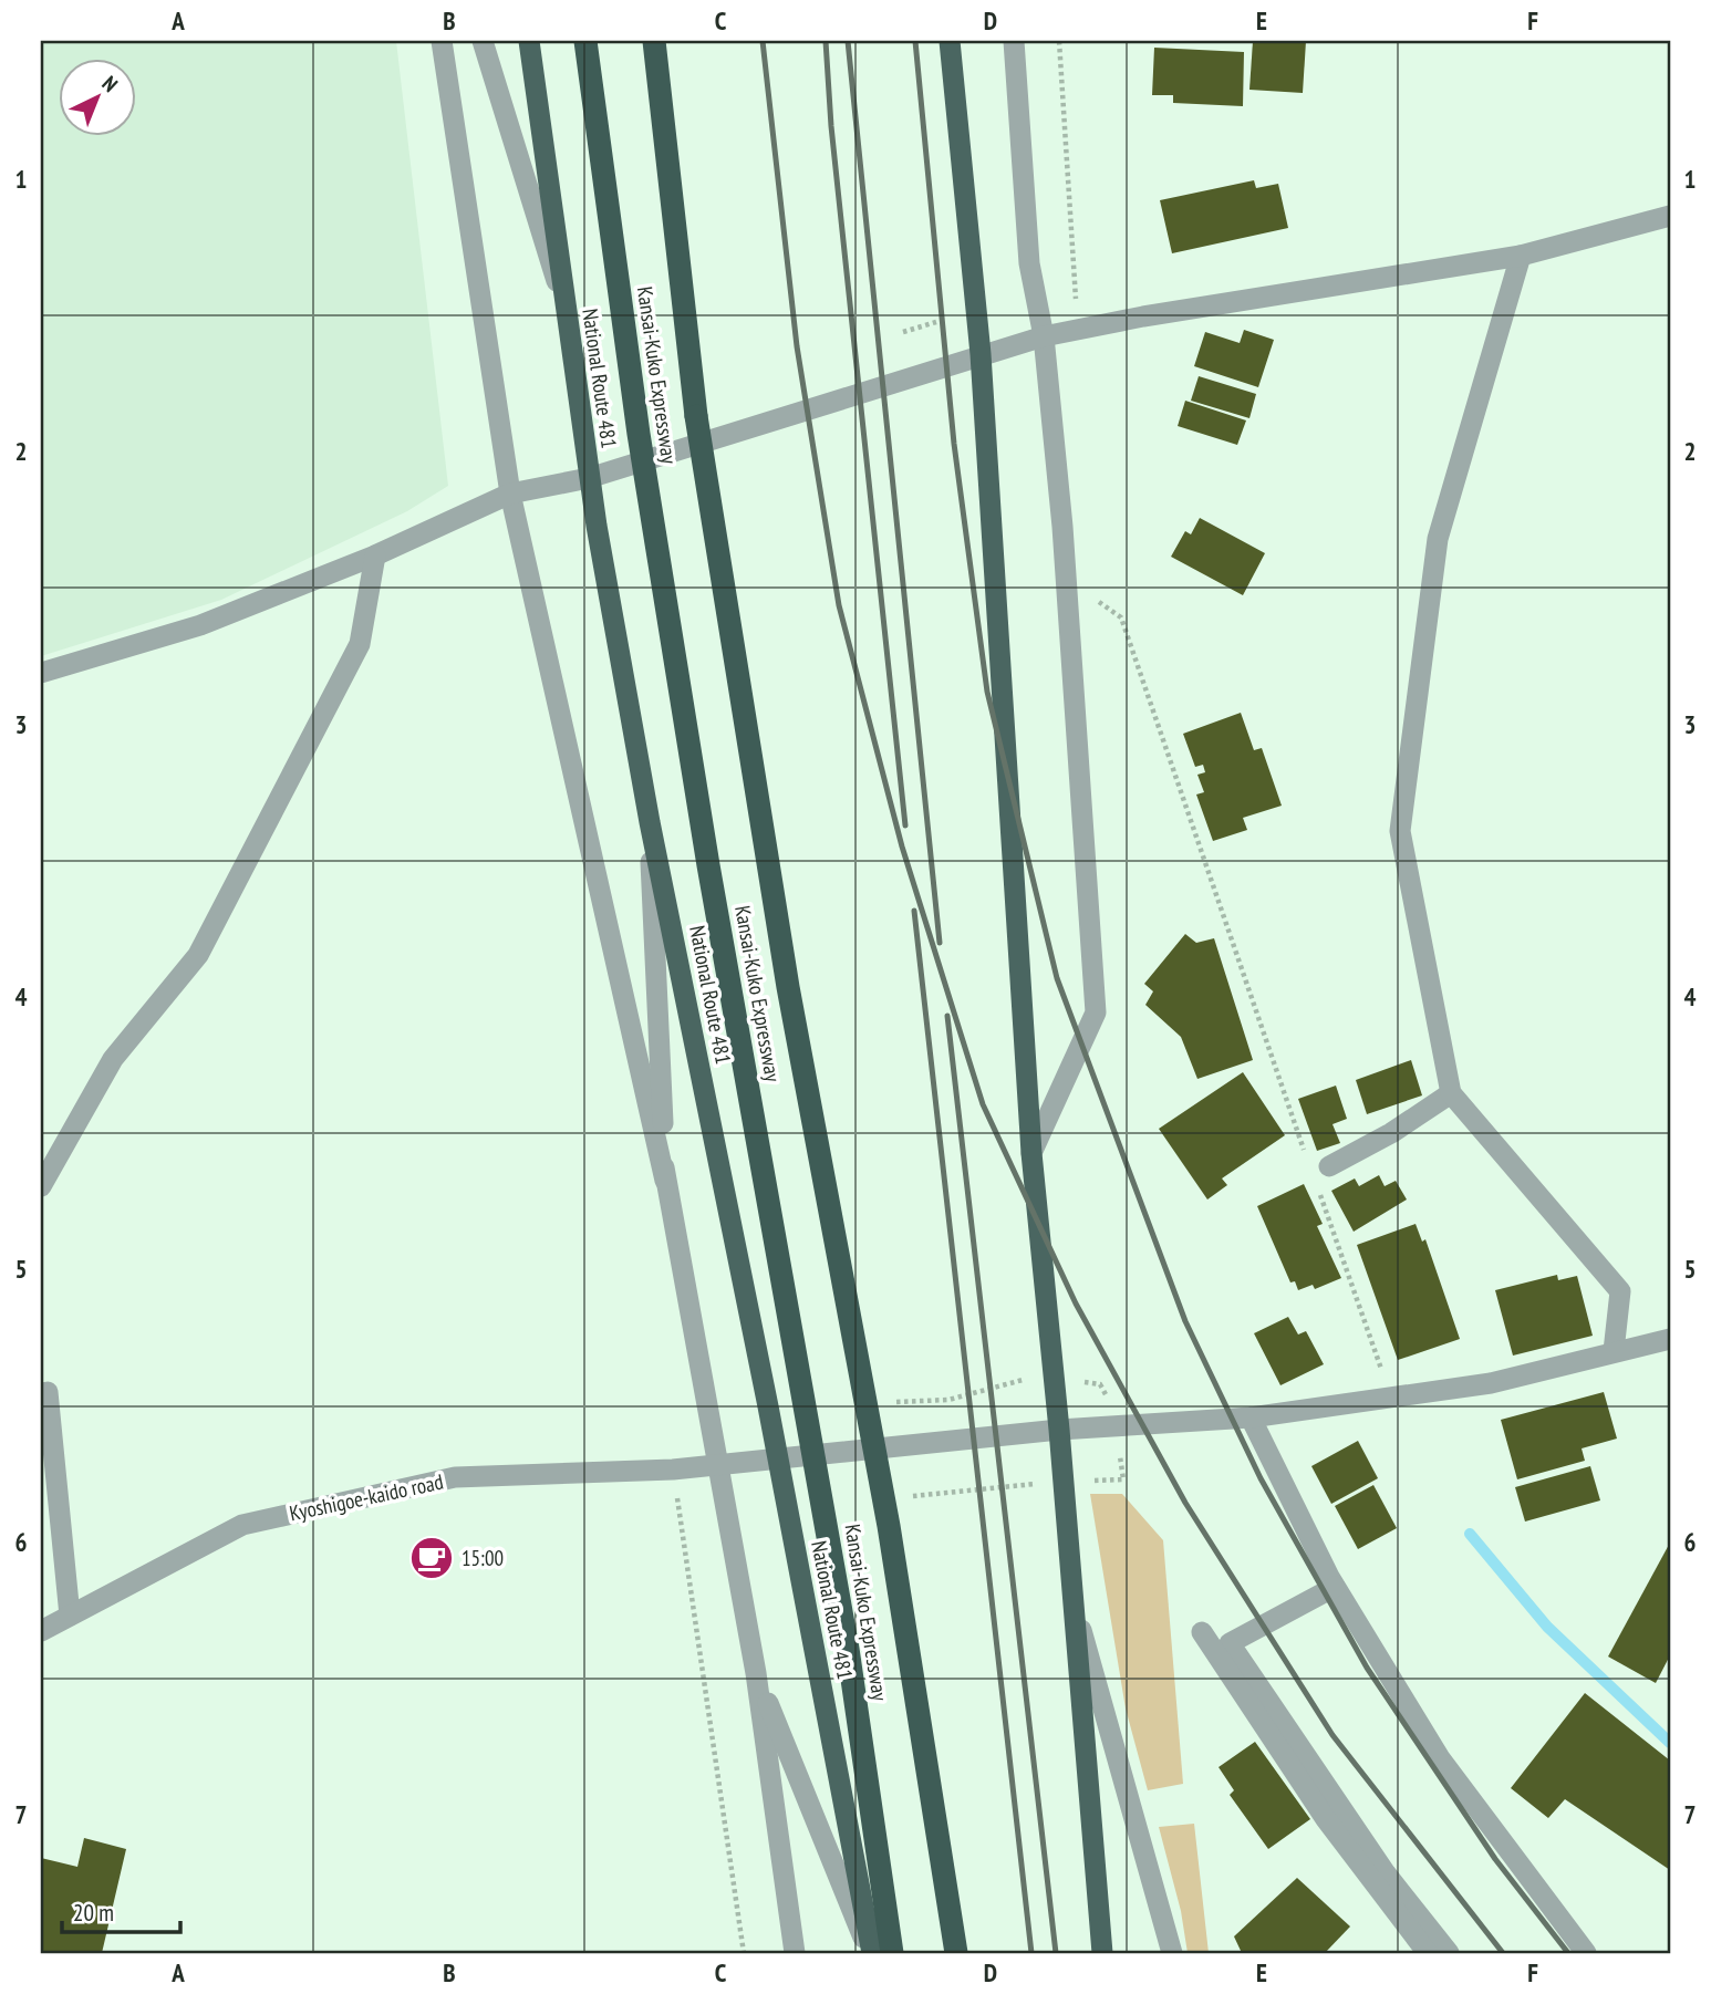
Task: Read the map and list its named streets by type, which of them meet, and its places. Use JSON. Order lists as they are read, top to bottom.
{
  "streets": {
    "highway": ["Kansai-Kuko Expressway", "National Route 481"],
    "street": ["Kyoshigoe-kaido road"]
  },
  "crossings": [
    ["National Route 481", "Kyoshigoe-kaido road"]
  ],
  "places": {
    "cafe": ["15:00"]
  },
  "scale_bar": "20 m",
  "north": "top right",
  "grid": {
    "columns": [
      "A",
      "B",
      "C",
      "D",
      "E",
      "F"
    ],
    "rows": [
      "1",
      "2",
      "3",
      "4",
      "5",
      "6",
      "7"
    ]
  }
}
